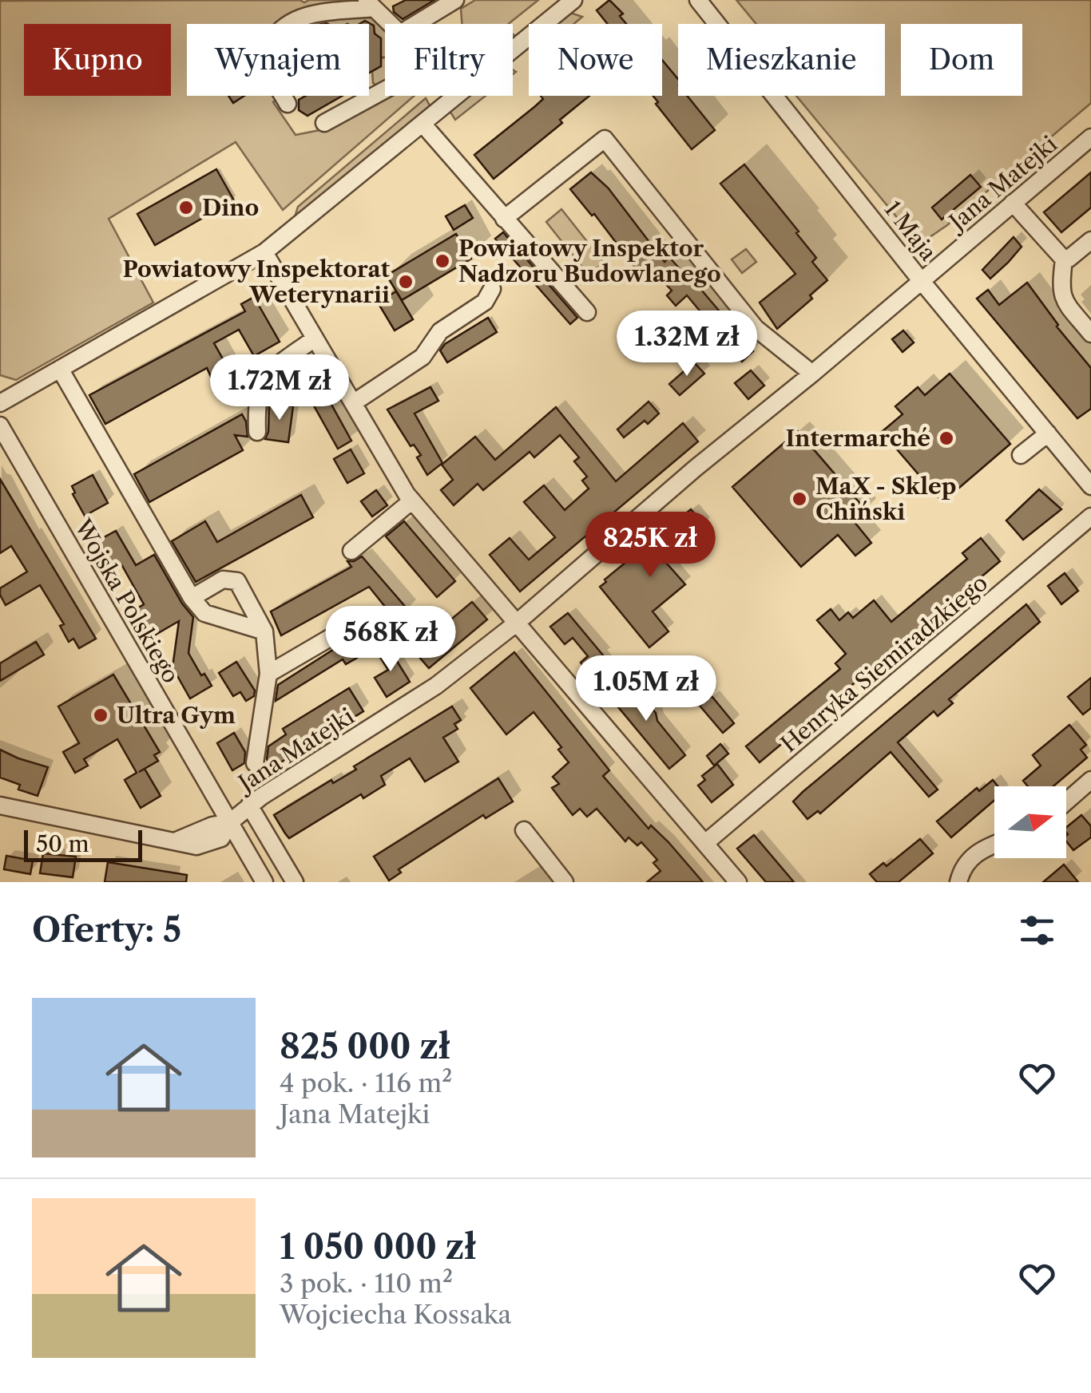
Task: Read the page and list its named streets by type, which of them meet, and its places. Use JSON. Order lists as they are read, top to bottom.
{
  "streets": {
    "street": [
      "Jana Matejki",
      "1 Maja",
      "Wojska Polskiego",
      "Henryka Siemiradzkiego"
    ]
  },
  "crossings": [
    ["Jana Matejki", "1 Maja"],
    ["Jana Matejki", "Wojska Polskiego"]
  ],
  "places": [
    "Dino",
    "Powiatowy Inspektor Nadzoru Budowlanego",
    "Powiatowy Inspektorat Weterynarii",
    "Intermarché",
    "MaX - Sklep Chiński",
    "Ultra Gym"
  ],
  "scale_bar": "50 m",
  "north": "right",
  "page": {
    "chip": [
      "Kupno",
      "Wynajem",
      "Filtry",
      "Nowe",
      "Mieszkanie",
      "Dom"
    ],
    "price": [
      "1.32M zł",
      "1.72M zł",
      "825K zł",
      "568K zł",
      "1.05M zł"
    ],
    "scale": "50 m",
    "heading": "Oferty: 5",
    "list": [
      {
        "name": "825 000 zł",
        "note": "4 pok. · 116 m² · Jana Matejki"
      },
      {
        "name": "1 050 000 zł",
        "note": "3 pok. · 110 m² · Wojciecha Kossaka"
      }
    ]
  }
}
